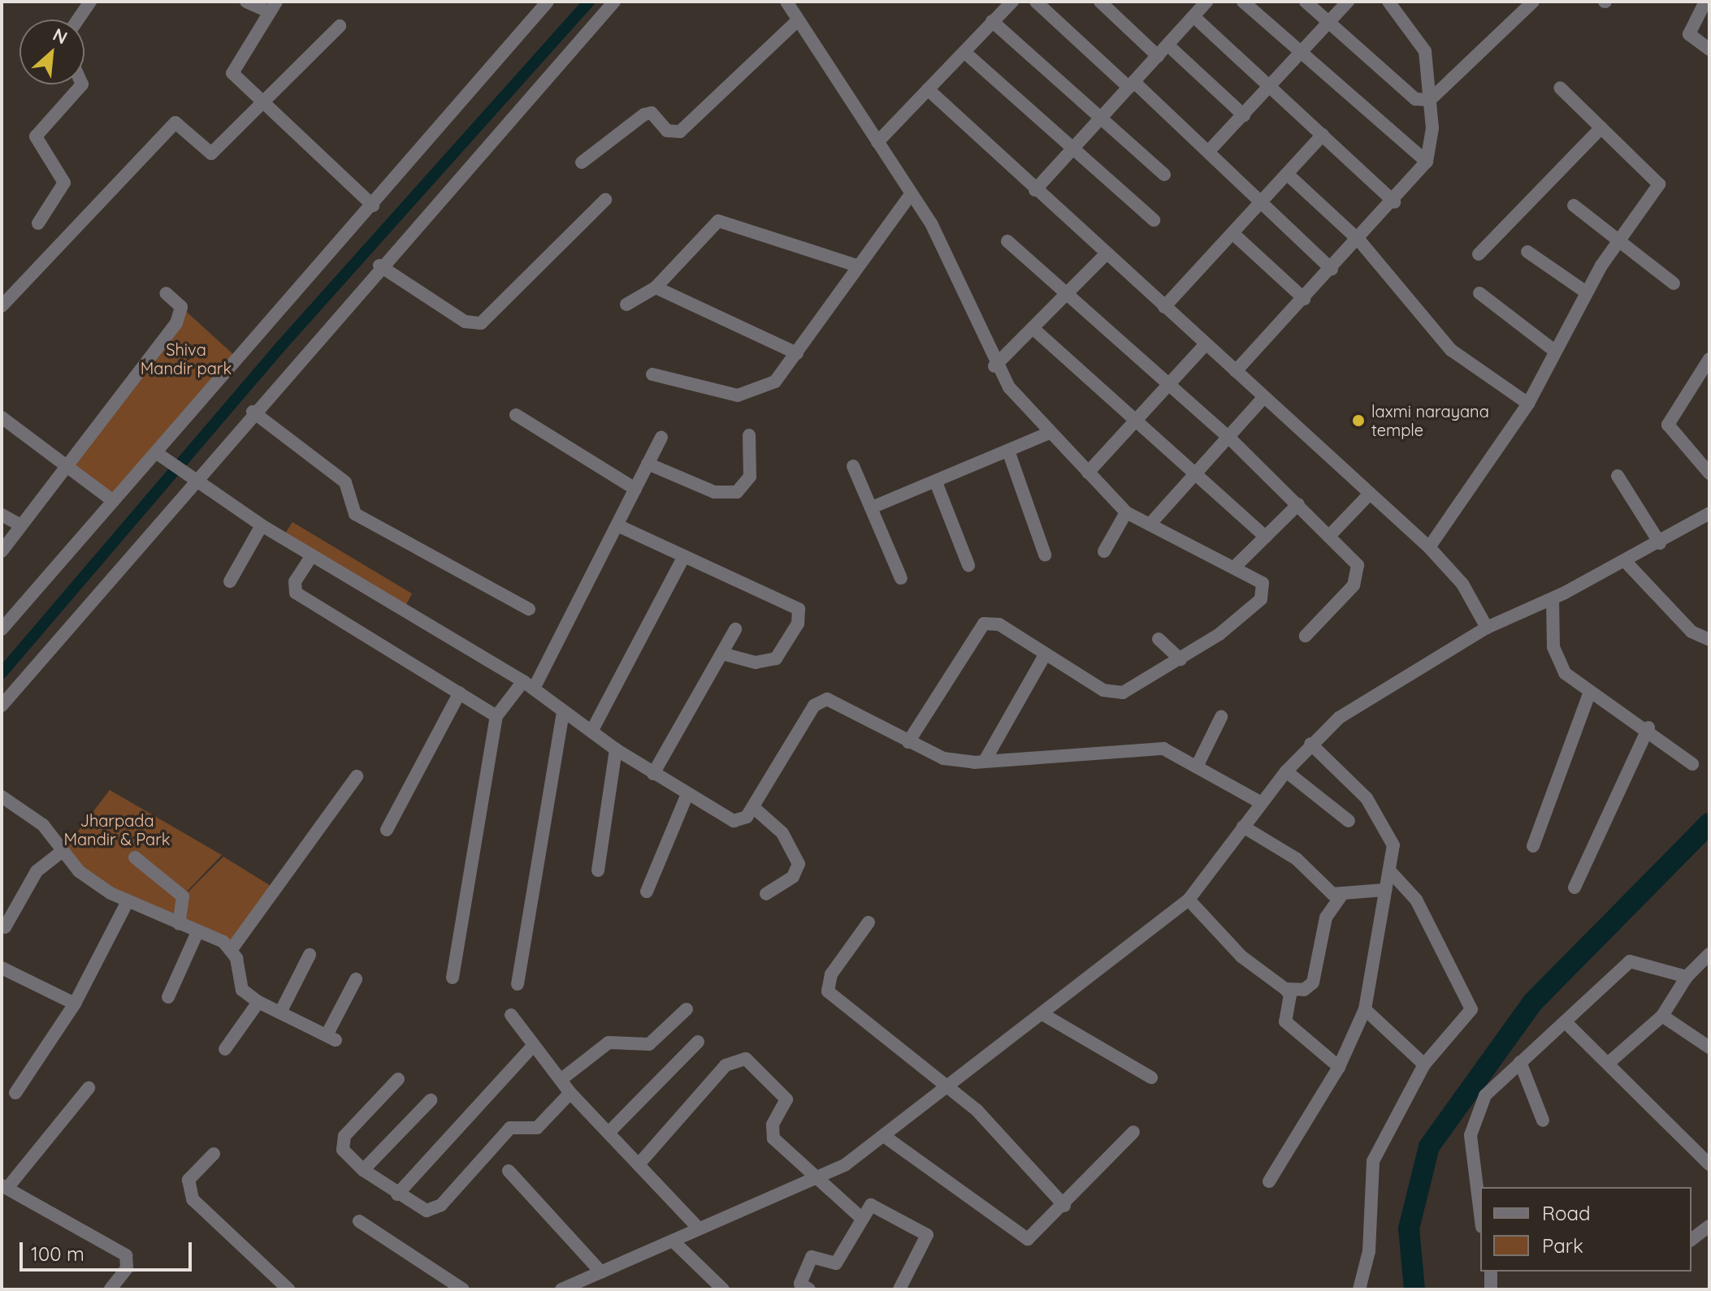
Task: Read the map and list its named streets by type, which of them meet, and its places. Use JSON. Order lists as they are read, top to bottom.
{
  "parks": ["Shiva Mandir park", "Jharpada Mandir & Park"],
  "places": ["laxmi narayana temple"],
  "legend": ["Road", "Park"],
  "scale_bar": "100 m",
  "north": "top right"
}
